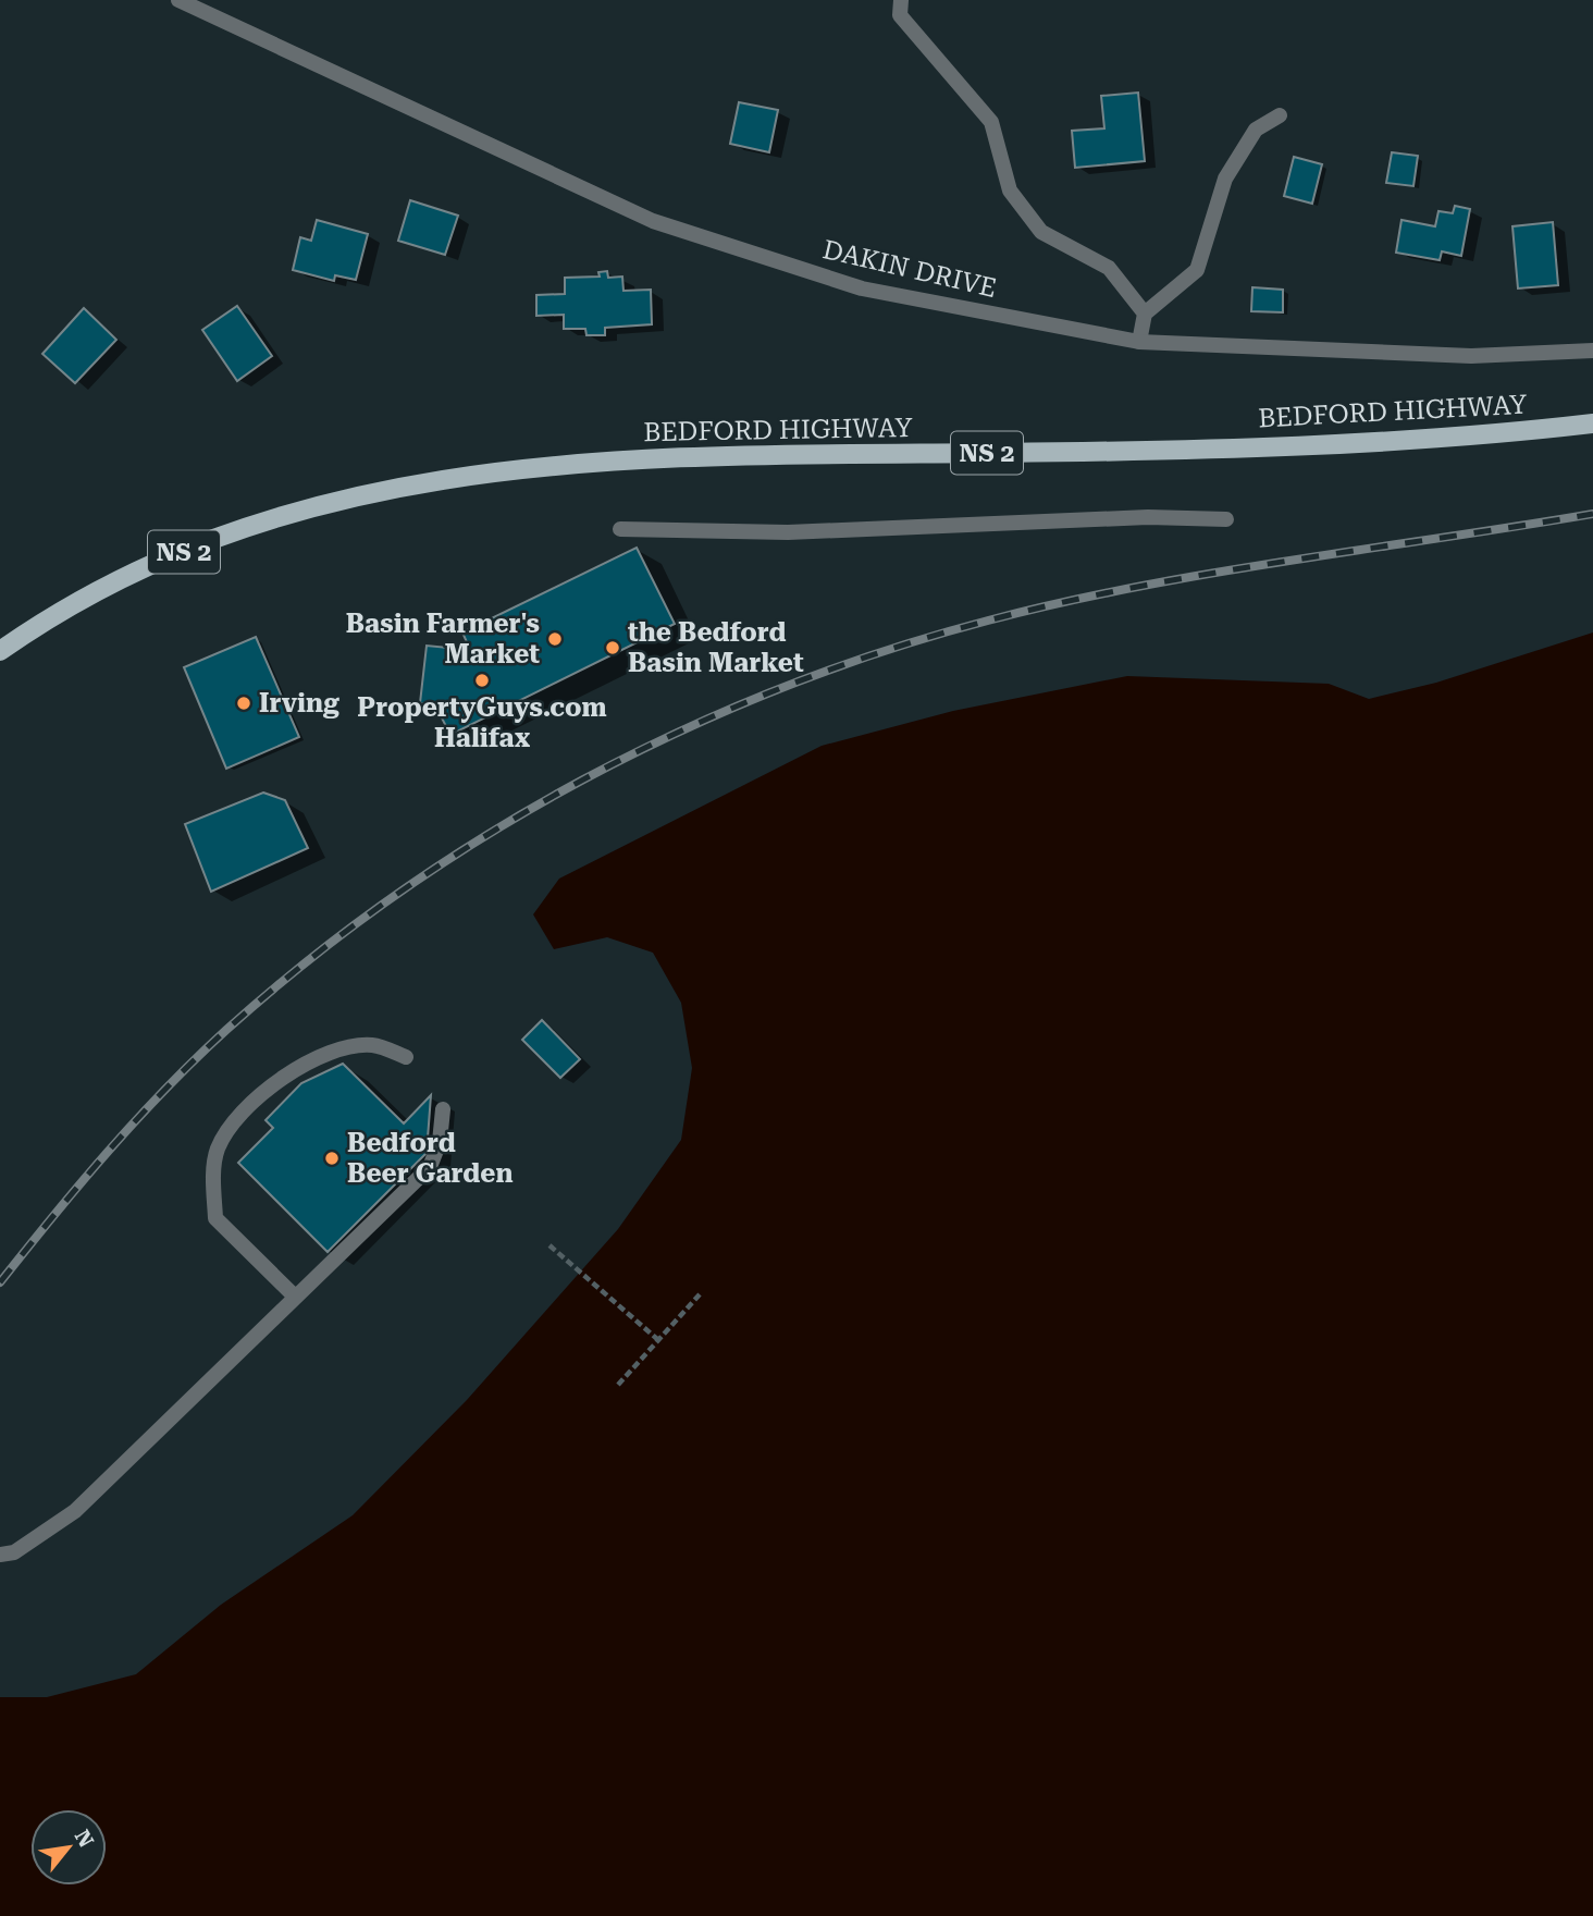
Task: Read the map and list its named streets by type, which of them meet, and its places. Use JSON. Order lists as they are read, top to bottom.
{
  "streets": {
    "main road": ["BEDFORD HIGHWAY", "NS 2"],
    "street": ["DAKIN DRIVE"]
  },
  "places": [
    "Basin Farmer's Market",
    "the Bedford Basin Market",
    "PropertyGuys.com Halifax",
    "Irving",
    "Bedford Beer Garden"
  ],
  "north": "top right"
}
